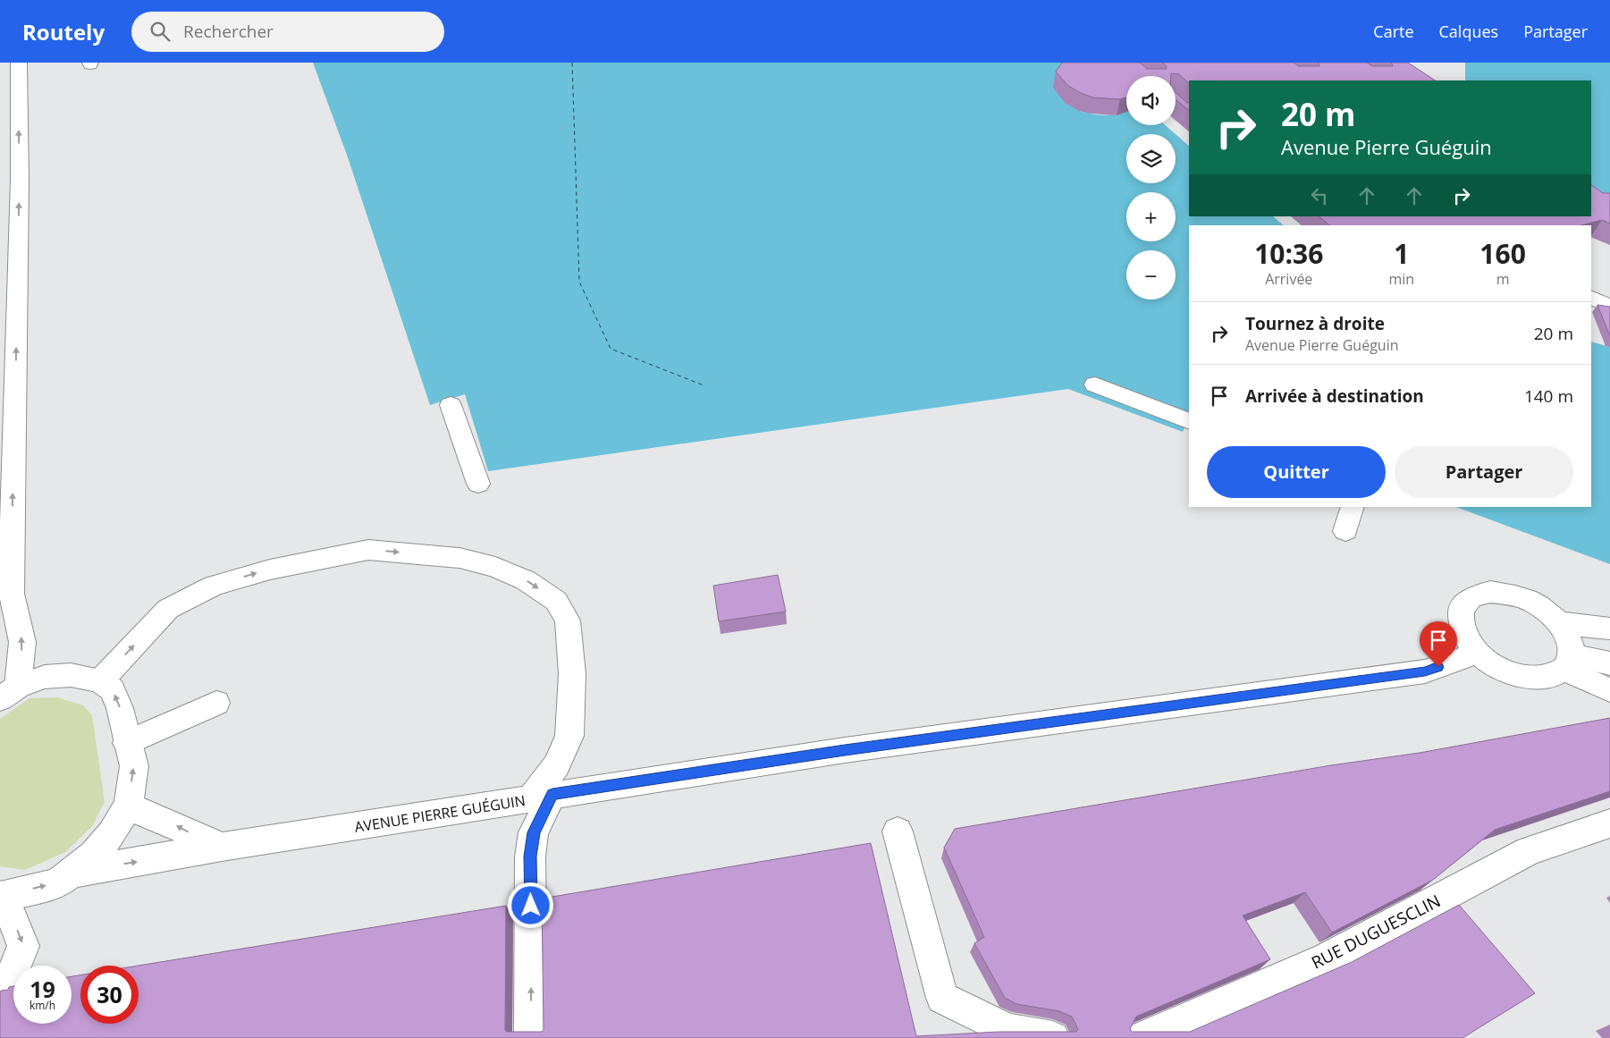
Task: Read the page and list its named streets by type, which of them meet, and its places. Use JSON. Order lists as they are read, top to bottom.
{
  "streets": {
    "main road": ["AVENUE PIERRE GUÉGUIN", "RUE DUGUESCLIN"]
  },
  "page": {
    "header": "Routely",
    "search": "Rechercher",
    "nav": ["Carte", "Calques", "Partager"],
    "map_buttons": ["+", "−"],
    "turn": ["20 m", "Avenue Pierre Guéguin"],
    "eta": [
      "10:36",
      "Arrivée",
      "1",
      "min",
      "160",
      "m"
    ],
    "list": [
      {
        "name": "Tournez à droite",
        "note": "Avenue Pierre Guéguin",
        "value": "20 m"
      },
      {
        "name": "Arrivée à destination",
        "value": "140 m"
      }
    ],
    "buttons": ["Quitter", "Partager"],
    "speed": "19 km/h",
    "limit": "30"
  }
}
